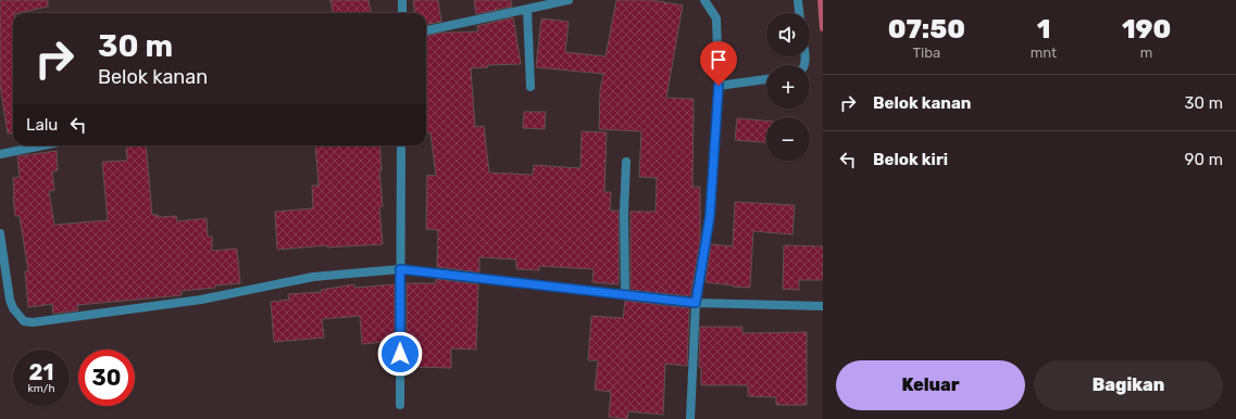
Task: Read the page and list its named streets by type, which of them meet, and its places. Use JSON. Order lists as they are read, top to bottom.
{
  "page": {
    "eta": [
      "07:50",
      "Tiba",
      "1",
      "mnt",
      "190",
      "m"
    ],
    "map_buttons": ["+", "−"],
    "turn": ["30 m", "Belok kanan"],
    "list": [
      {
        "name": "Belok kanan",
        "value": "30 m"
      },
      {
        "name": "Belok kiri",
        "value": "90 m"
      }
    ],
    "then": "Lalu",
    "speed": "21 km/h",
    "limit": "30",
    "buttons": ["Keluar", "Bagikan"]
  }
}
